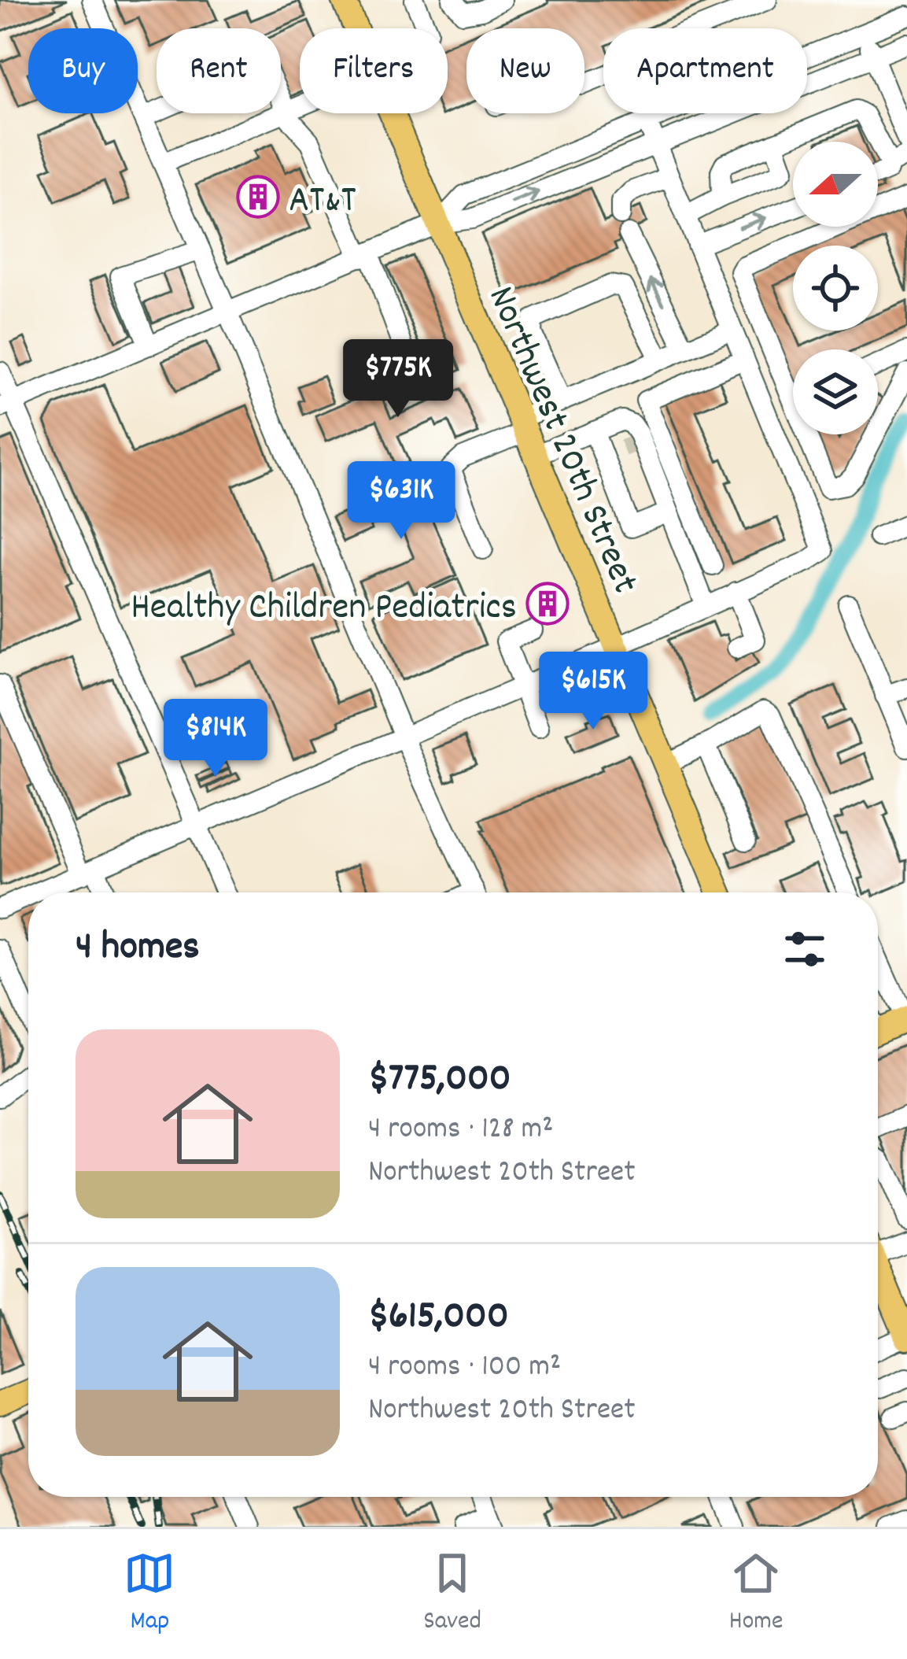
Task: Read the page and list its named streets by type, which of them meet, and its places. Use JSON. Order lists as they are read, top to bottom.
{
  "streets": {
    "main road": ["Northwest 20th Street"]
  },
  "places": {
    "building": ["AT&T", "Healthy Children Pediatrics"]
  },
  "north": "left",
  "page": {
    "chip": [
      "Buy",
      "Rent",
      "Filters",
      "New",
      "Apartment"
    ],
    "price": [
      "$775K",
      "$631K",
      "$615K",
      "$814K"
    ],
    "heading": "4 homes",
    "list": [
      {
        "name": "$775,000",
        "note": "4 rooms · 128 m² · Northwest 20th Street"
      },
      {
        "name": "$615,000",
        "note": "4 rooms · 100 m² · Northwest 20th Street"
      }
    ],
    "tabs": ["Map", "Saved", "Home"]
  }
}
